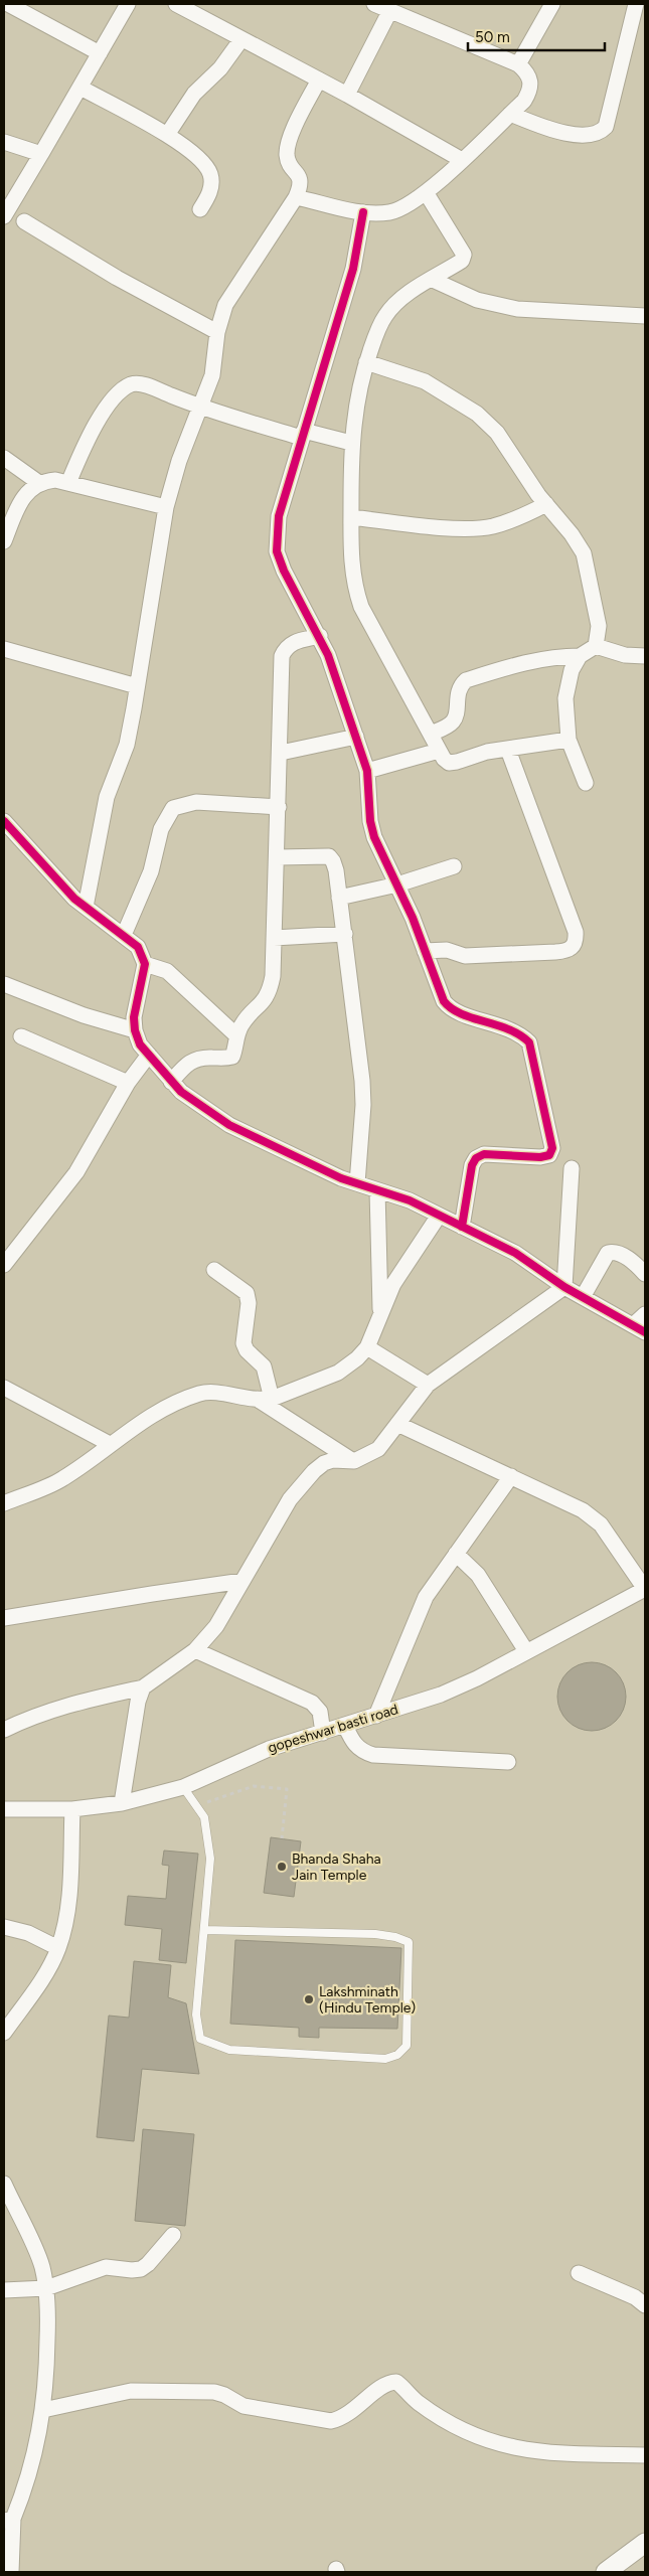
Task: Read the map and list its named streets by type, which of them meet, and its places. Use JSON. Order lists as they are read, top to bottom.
{
  "streets": {
    "street": ["gopeshwar basti road"]
  },
  "places": ["Bhanda Shaha Jain Temple", "Lakshminath (Hindu Temple)"],
  "scale_bar": "50 m"
}
